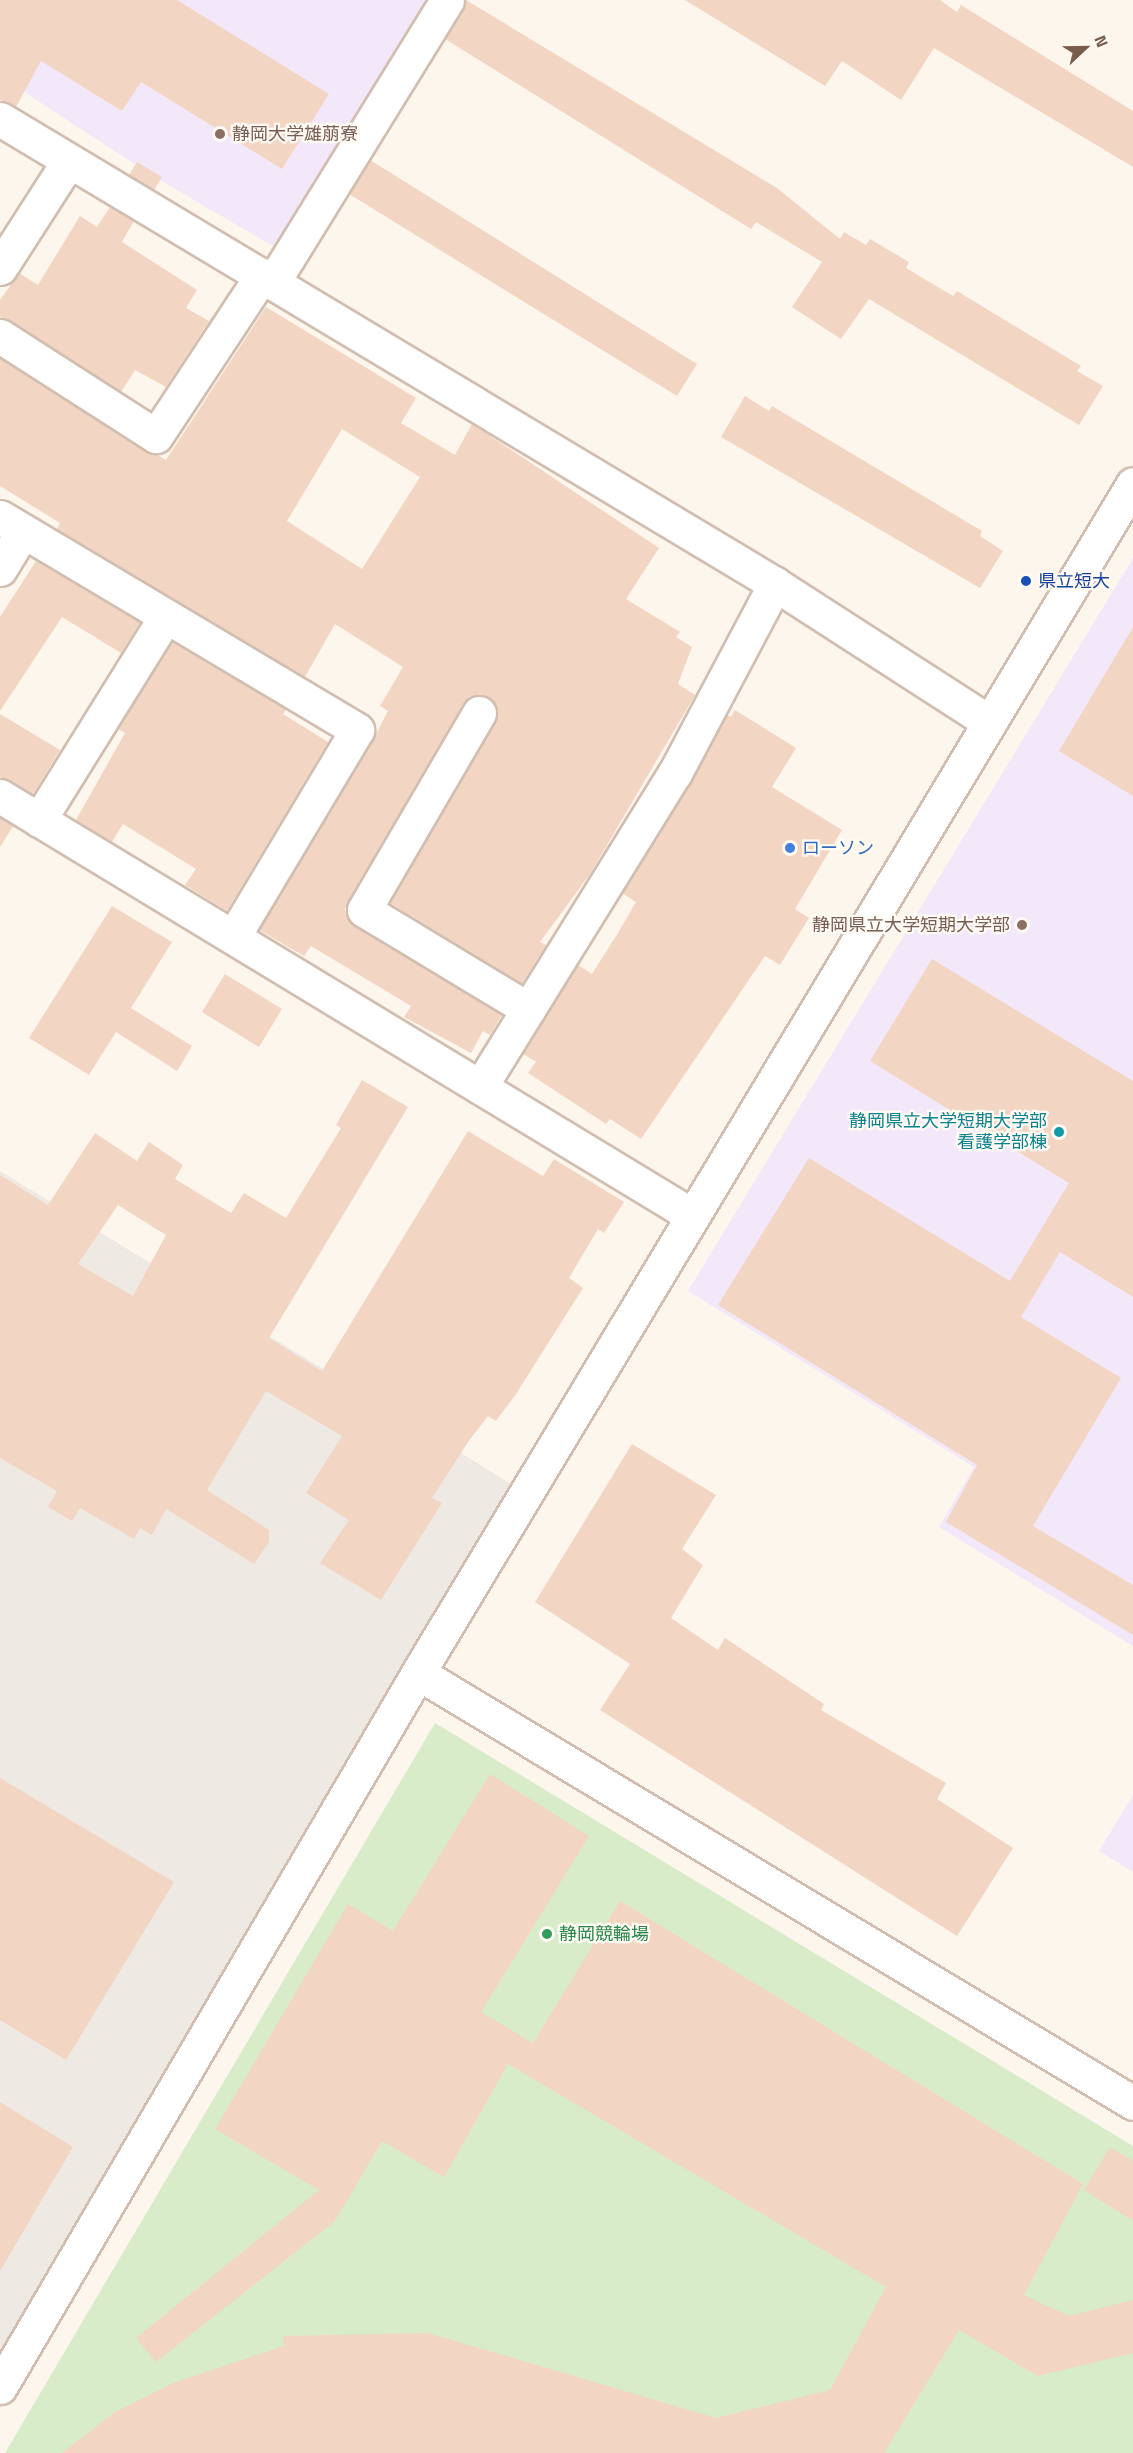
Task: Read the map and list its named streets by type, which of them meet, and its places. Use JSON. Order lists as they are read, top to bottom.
{
  "places": [
    "静岡大学雄萠寮",
    "県立短大",
    "ローソン",
    "静岡県立大学短期大学部",
    "静岡県立大学短期大学部 看護学部棟",
    "静岡競輪場"
  ],
  "north": "right"
}
